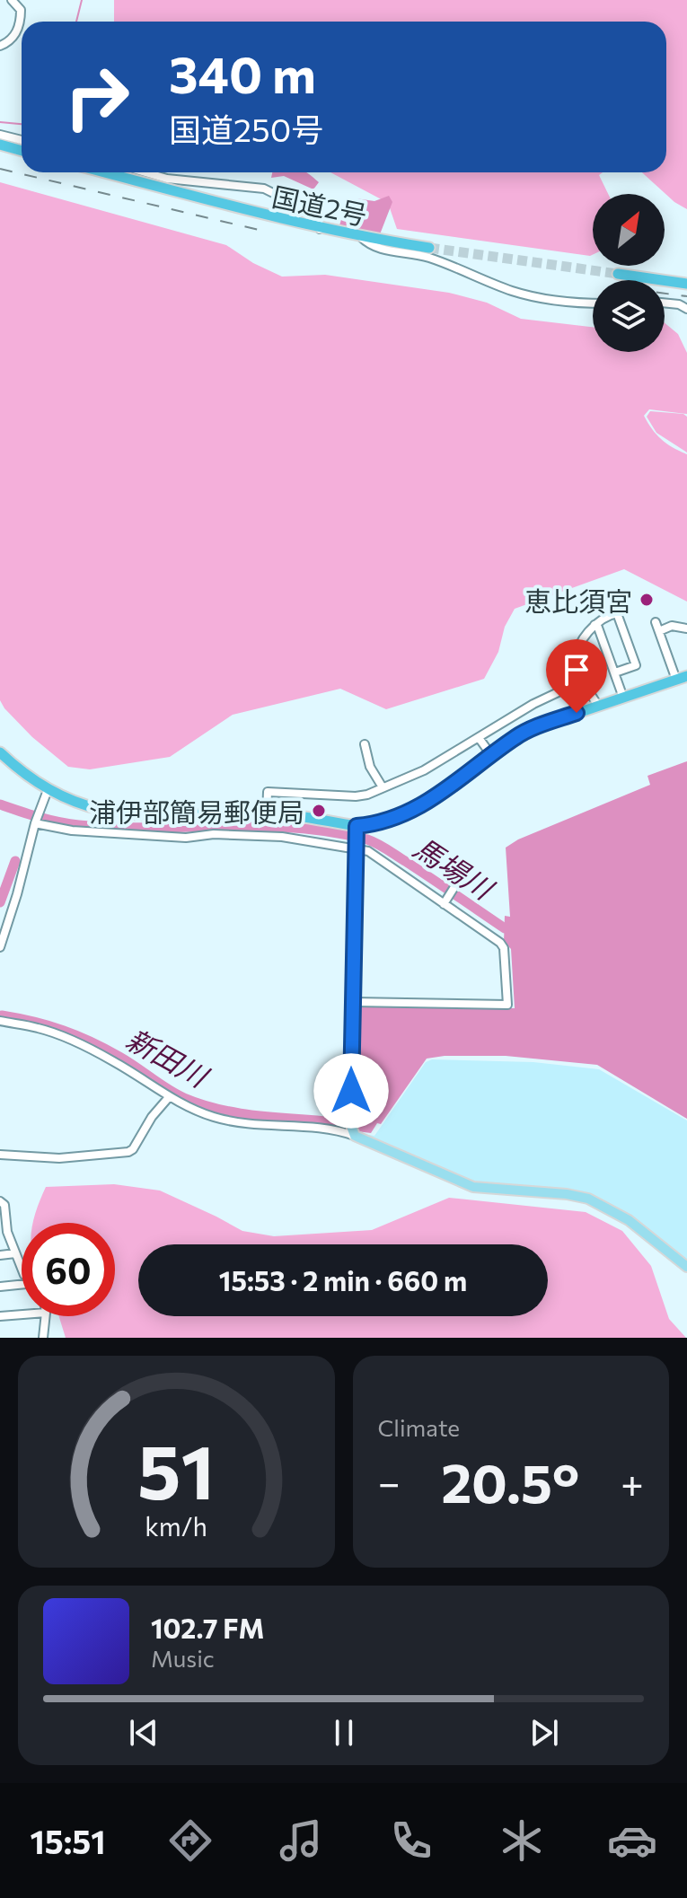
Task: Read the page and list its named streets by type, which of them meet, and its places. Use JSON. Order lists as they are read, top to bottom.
{
  "streets": {
    "highway": ["国道2号"]
  },
  "water": ["馬場川", "新田川"],
  "places": ["恵比須宮", "浦伊部簡易郵便局"],
  "north": "top right",
  "page": {
    "turn": ["340 m", "国道250号"],
    "limit": "60",
    "trip": "15:53 · 2 min · 660 m",
    "tile": "Climate",
    "heat": ["−", "20.5°", "+"],
    "song": ["102.7 FM", "Music"],
    "tabs": "15:51",
    "gauge": ["51", "km/h"]
  }
}
